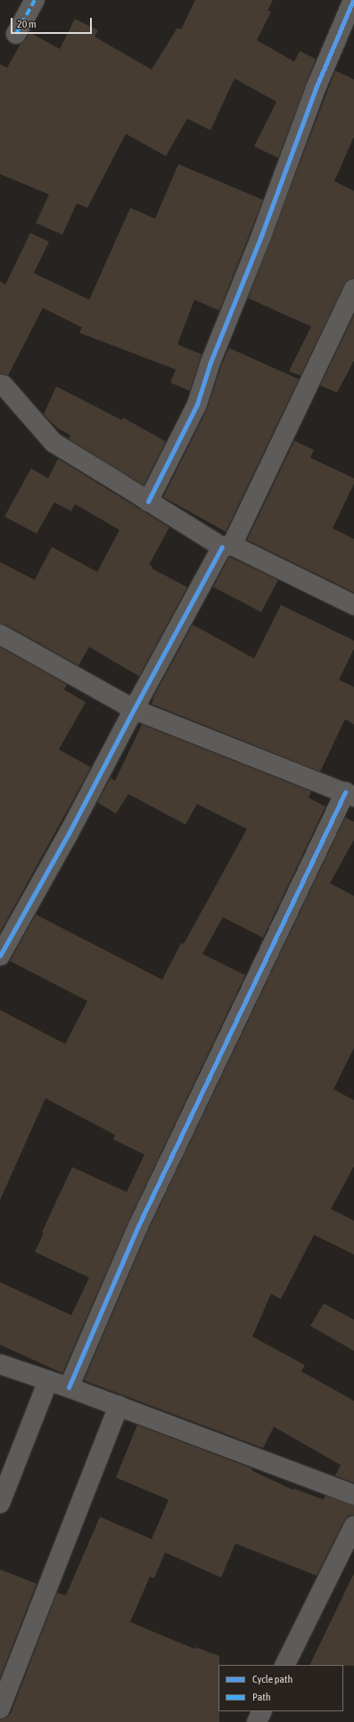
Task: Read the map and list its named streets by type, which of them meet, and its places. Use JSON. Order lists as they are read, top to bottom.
{
  "legend": ["Cycle path", "Path"],
  "scale_bar": "20 m"
}
